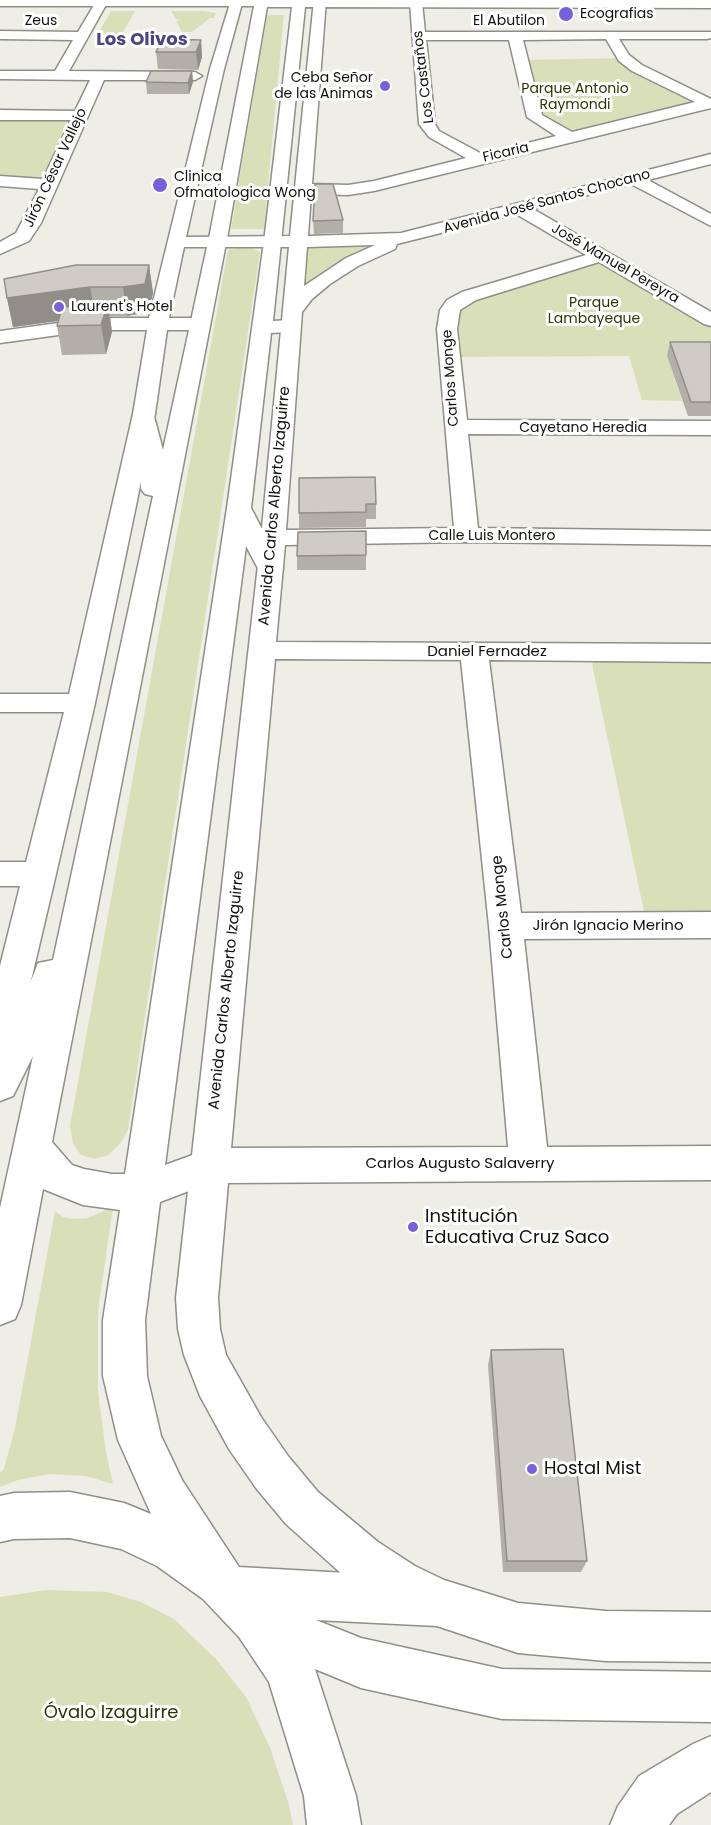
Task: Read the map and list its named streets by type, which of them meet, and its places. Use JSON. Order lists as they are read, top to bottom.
{
  "streets": {
    "street": [
      "Zeus",
      "El Abutilon",
      "Los Castaños",
      "Ficaria",
      "Jirón César Vallejo",
      "Avenida José Santos Chocano",
      "José Manuel Pereyra",
      "Carlos Monge",
      "Cayetano Heredia",
      "Avenida Carlos Alberto Izaguirre",
      "Calle Luis Montero",
      "Daniel Fernadez",
      "Jirón Ignacio Merino",
      "Carlos Augusto Salaverry"
    ]
  },
  "crossings": [
    ["El Abutilon", "Los Castaños"],
    ["Los Castaños", "Ficaria"],
    ["Ficaria", "Avenida Carlos Alberto Izaguirre"],
    ["Avenida José Santos Chocano", "José Manuel Pereyra"],
    ["Avenida José Santos Chocano", "Avenida Carlos Alberto Izaguirre"],
    ["José Manuel Pereyra", "Carlos Monge"],
    ["Carlos Monge", "Cayetano Heredia"],
    ["Carlos Monge", "Calle Luis Montero"],
    ["Carlos Monge", "Daniel Fernadez"],
    ["Carlos Monge", "Jirón Ignacio Merino"],
    ["Carlos Monge", "Carlos Augusto Salaverry"],
    ["Avenida Carlos Alberto Izaguirre", "Calle Luis Montero"],
    ["Avenida Carlos Alberto Izaguirre", "Daniel Fernadez"],
    ["Avenida Carlos Alberto Izaguirre", "Carlos Augusto Salaverry"]
  ],
  "districts": ["Los Olivos"],
  "parks": ["Parque Antonio Raymondi", "Parque Lambayeque", "Óvalo Izaguirre"],
  "places": [
    "Ecografias",
    "Ceba Señor de las Animas",
    "Clinica Ofmatologica Wong",
    "Laurent's Hotel",
    "Institución Educativa Cruz Saco",
    "Hostal Mist"
  ]
}
